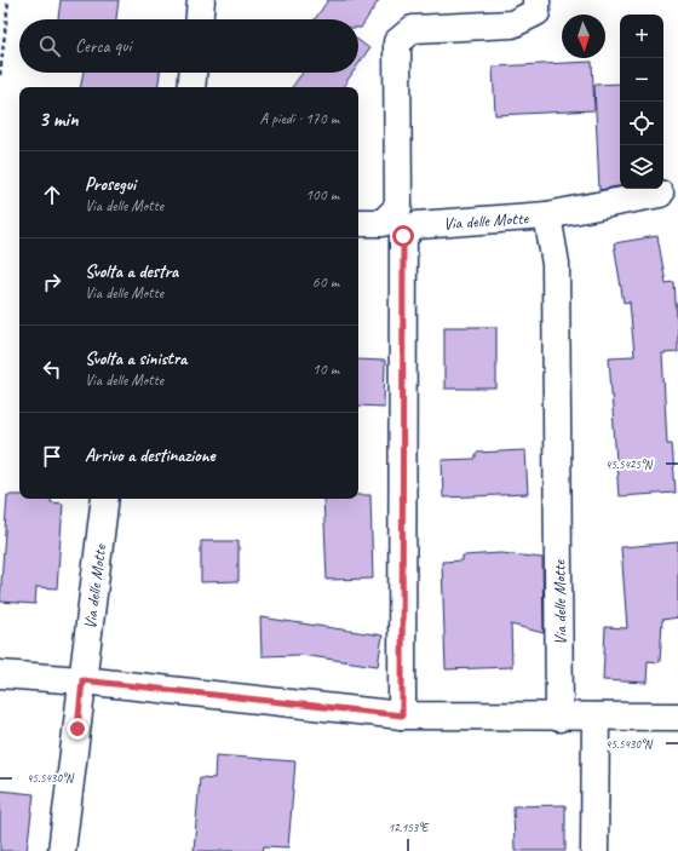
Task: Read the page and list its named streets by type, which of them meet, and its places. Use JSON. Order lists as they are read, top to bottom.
{
  "streets": {
    "street": ["Via delle Motte"]
  },
  "north": "bottom",
  "page": {
    "map_buttons": ["+", "−"],
    "search": "Cerca qui",
    "heading": ["3 min", "A piedi · 170 m"],
    "list": [
      ["Prosegui", "Via delle Motte", "100 m"],
      ["Svolta a destra", "Via delle Motte", "60 m"],
      ["Svolta a sinistra", "Via delle Motte", "10 m"],
      "Arrivo a destinazione"
    ]
  },
  "coordinates": ["45.5425°N", "45.5430°N", "12.153°E"]
}
